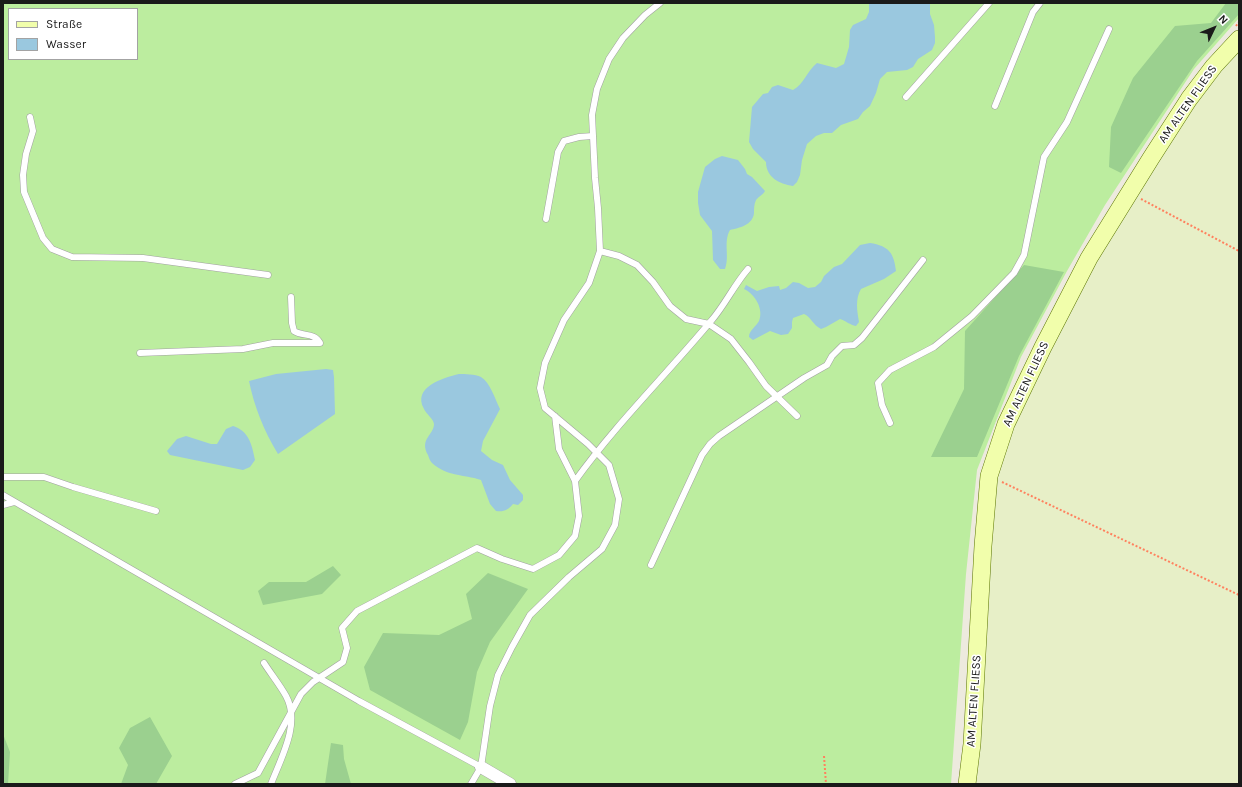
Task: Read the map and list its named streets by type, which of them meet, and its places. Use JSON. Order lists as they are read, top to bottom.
{
  "streets": {
    "main road": ["AM ALTEN FLIESS"]
  },
  "legend": ["Straße", "Wasser"],
  "north": "top right"
}
